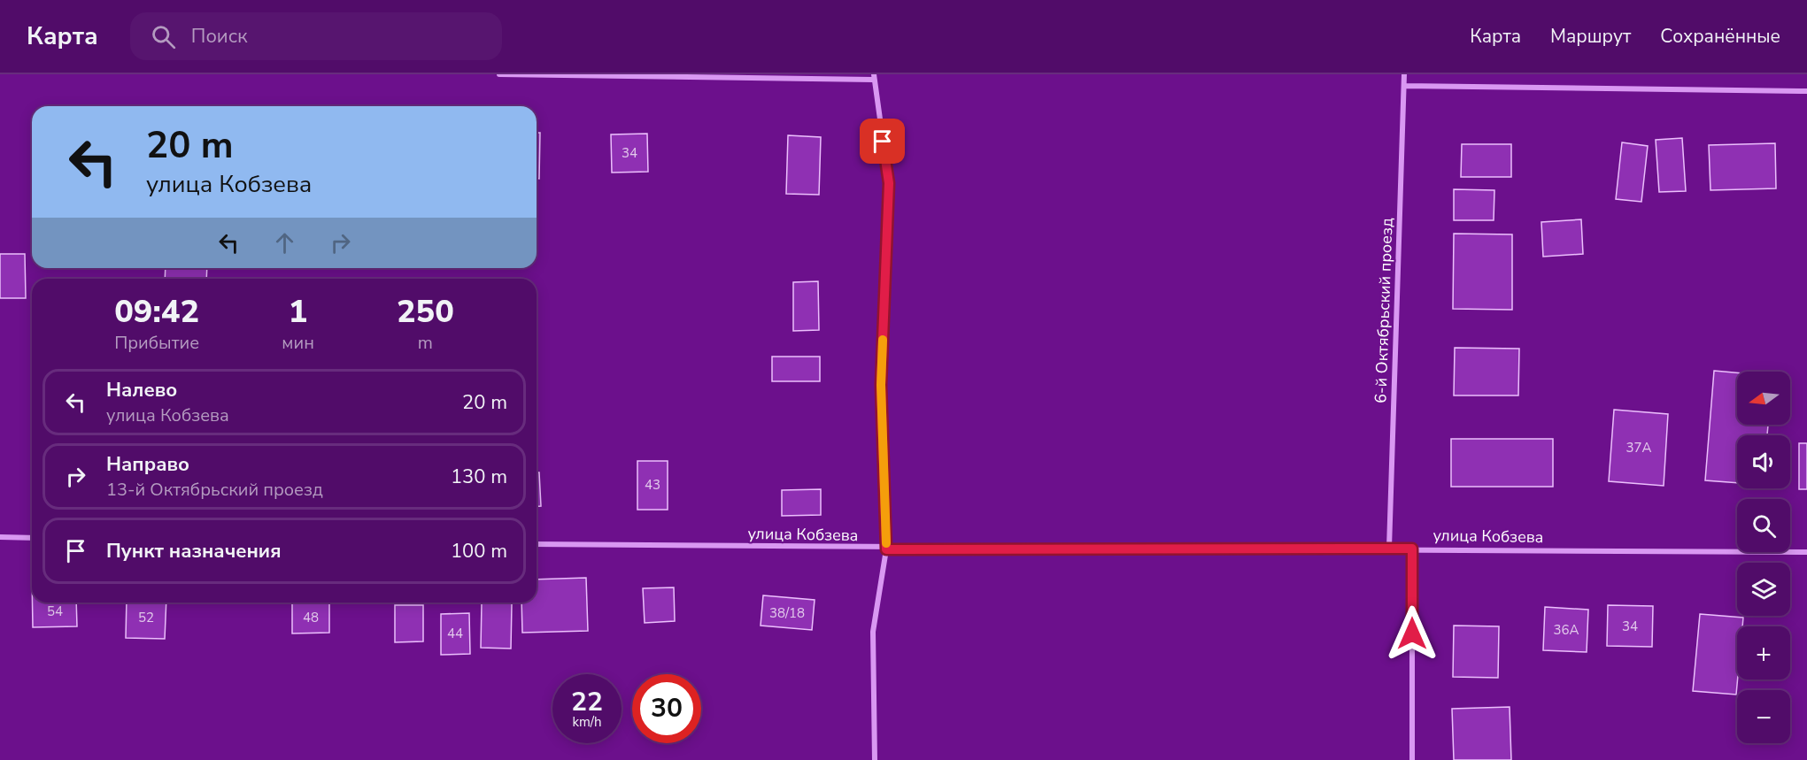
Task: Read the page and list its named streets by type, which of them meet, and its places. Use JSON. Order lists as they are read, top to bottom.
{
  "streets": {
    "street": ["6-й Октябрьский проезд", "улица Кобзева"]
  },
  "crossings": [
    ["6-й Октябрьский проезд", "улица Кобзева"]
  ],
  "house_numbers": [
    "34",
    "37А",
    "43",
    "54",
    "38/18",
    "52",
    "48",
    "34",
    "36А",
    "44"
  ],
  "north": "left",
  "page": {
    "header": "Карта",
    "search": "Поиск",
    "nav": ["Карта", "Маршрут", "Сохранённые"],
    "turn": ["20 m", "улица Кобзева"],
    "eta": [
      "09:42",
      "Прибытие",
      "1",
      "мин",
      "250",
      "m"
    ],
    "list": [
      {
        "name": "Налево",
        "note": "улица Кобзева",
        "value": "20 m"
      },
      {
        "name": "Направо",
        "note": "13-й Октябрьский проезд",
        "value": "130 m"
      },
      {
        "name": "Пункт назначения",
        "value": "100 m"
      }
    ],
    "map_buttons": ["+", "−"],
    "speed": "22 km/h",
    "limit": "30"
  }
}
